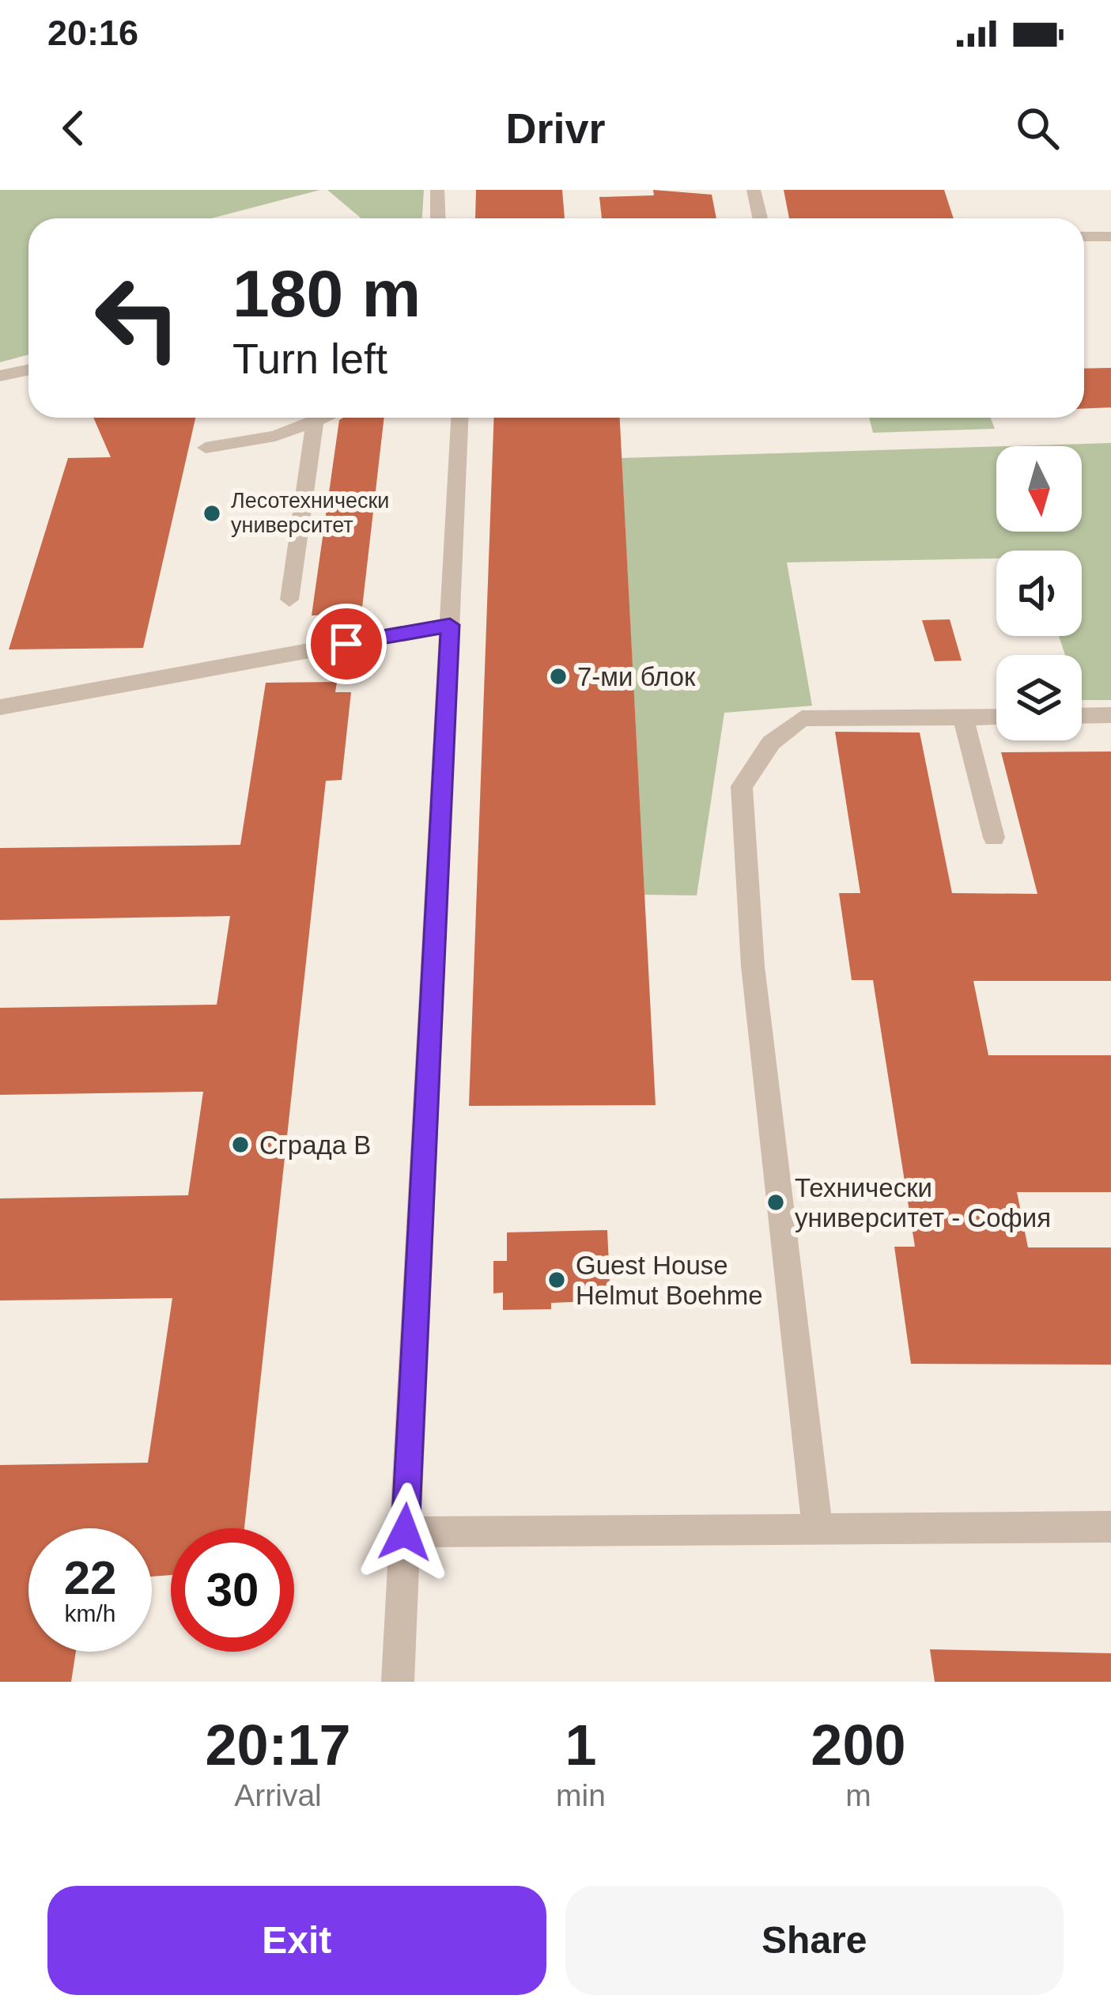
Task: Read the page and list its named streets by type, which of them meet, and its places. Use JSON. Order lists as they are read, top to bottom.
{
  "places": [
    "Лесотехнически университет",
    "7-ми блок",
    "Сграда В",
    "Технически университет - София",
    "Guest House Helmut Boehme"
  ],
  "north": "bottom",
  "page": {
    "status": "20:16",
    "header": "Drivr",
    "turn": ["180 m", "Turn left"],
    "speed": "22 km/h",
    "limit": "30",
    "eta": [
      "20:17",
      "Arrival",
      "1",
      "min",
      "200",
      "m"
    ],
    "buttons": ["Exit", "Share"]
  }
}
